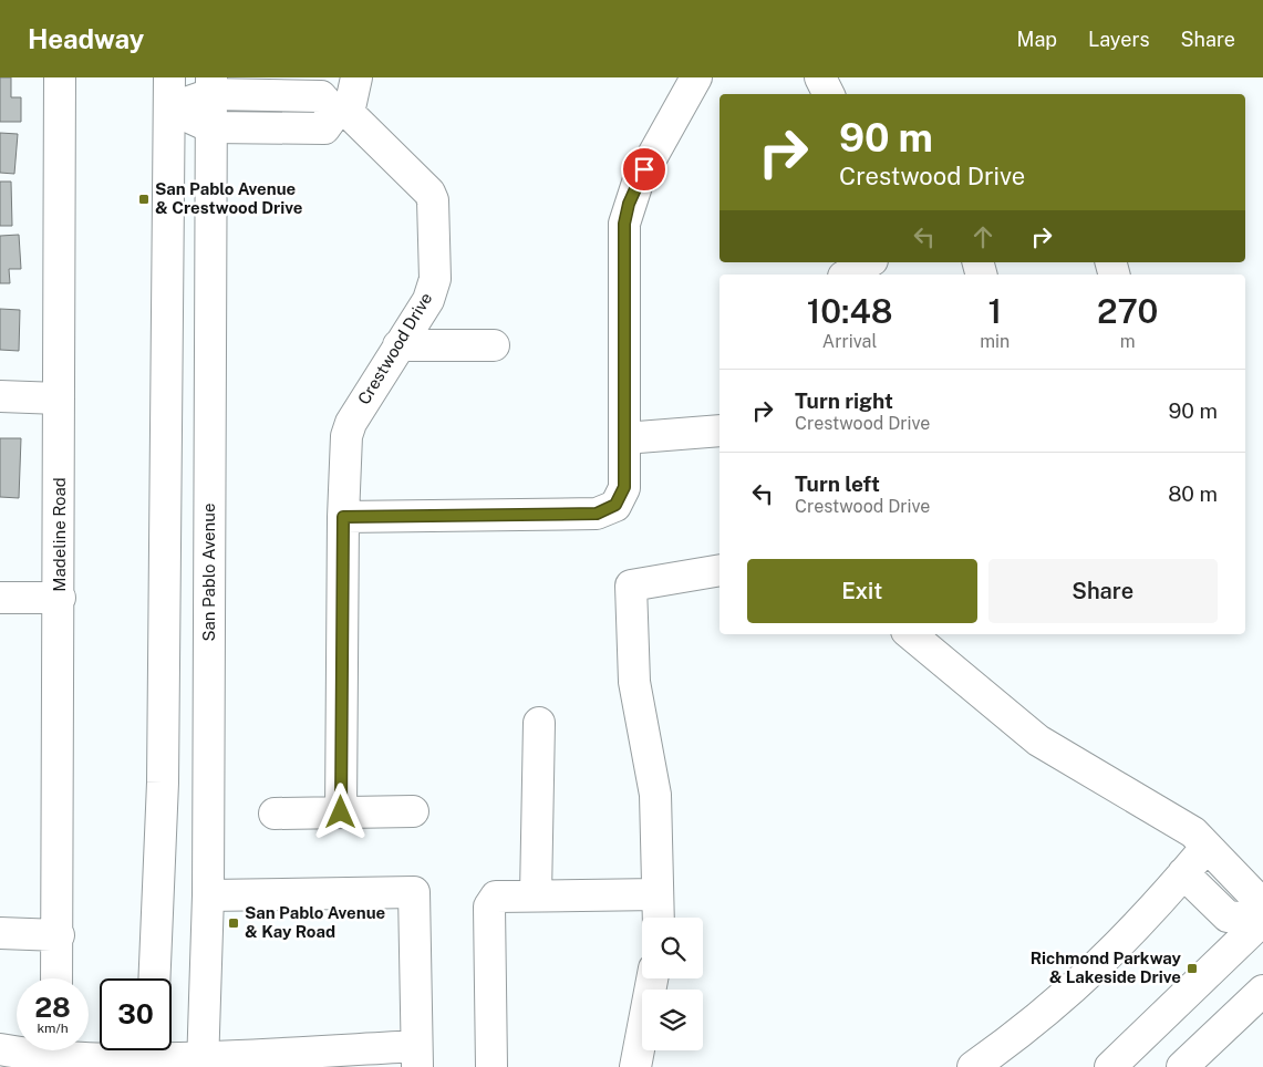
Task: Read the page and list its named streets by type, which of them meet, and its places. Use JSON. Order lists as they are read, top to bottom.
{
  "streets": {
    "main road": ["Crestwood Drive", "Madeline Road", "San Pablo Avenue"]
  },
  "crossings": [
    ["Crestwood Drive", "San Pablo Avenue"]
  ],
  "places": {
    "transit": ["San Pablo Avenue & Crestwood Drive", "San Pablo Avenue & Kay Road", "Richmond Parkway & Lakeside Drive"]
  },
  "page": {
    "header": "Headway",
    "nav": ["Map", "Layers", "Share"],
    "turn": ["90 m", "Crestwood Drive"],
    "eta": [
      "10:48",
      "Arrival",
      "1",
      "min",
      "270",
      "m"
    ],
    "list": [
      {
        "name": "Turn right",
        "note": "Crestwood Drive",
        "value": "90 m"
      },
      {
        "name": "Turn left",
        "note": "Crestwood Drive",
        "value": "80 m"
      }
    ],
    "buttons": ["Exit", "Share"],
    "speed": "28 km/h",
    "limit": "30"
  }
}
